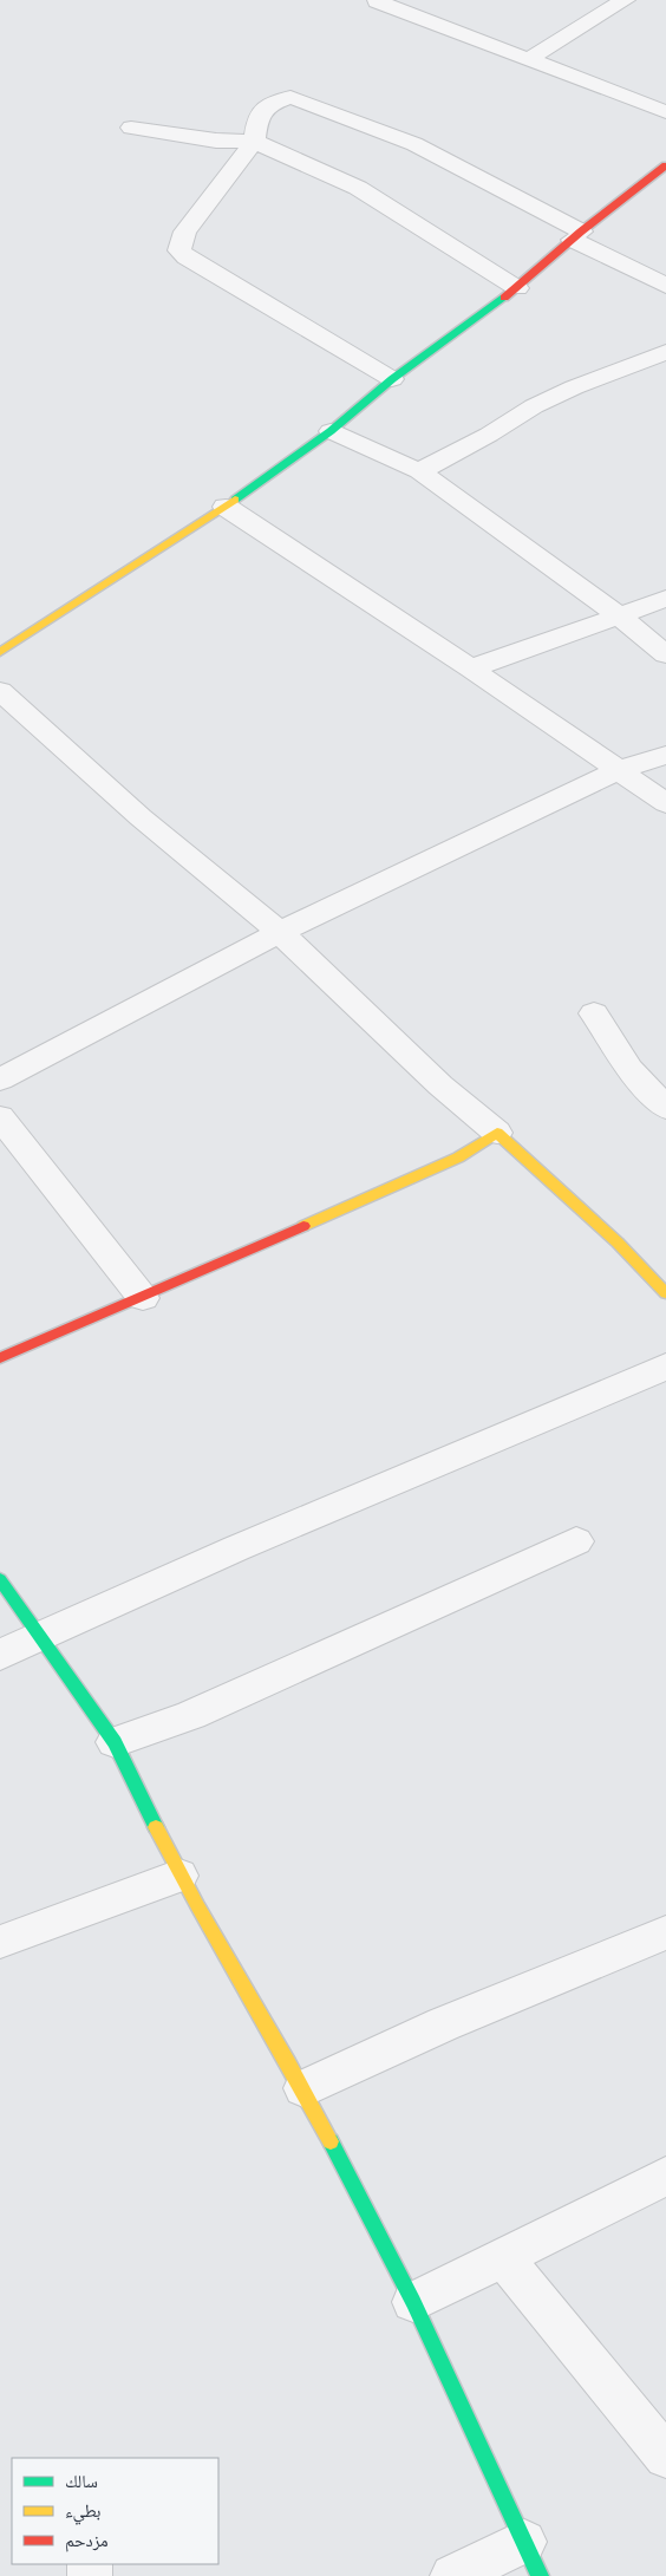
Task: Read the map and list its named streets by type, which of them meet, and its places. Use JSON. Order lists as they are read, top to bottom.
{
  "legend": ["سالك", "بطيء", "مزدحم"]
}
